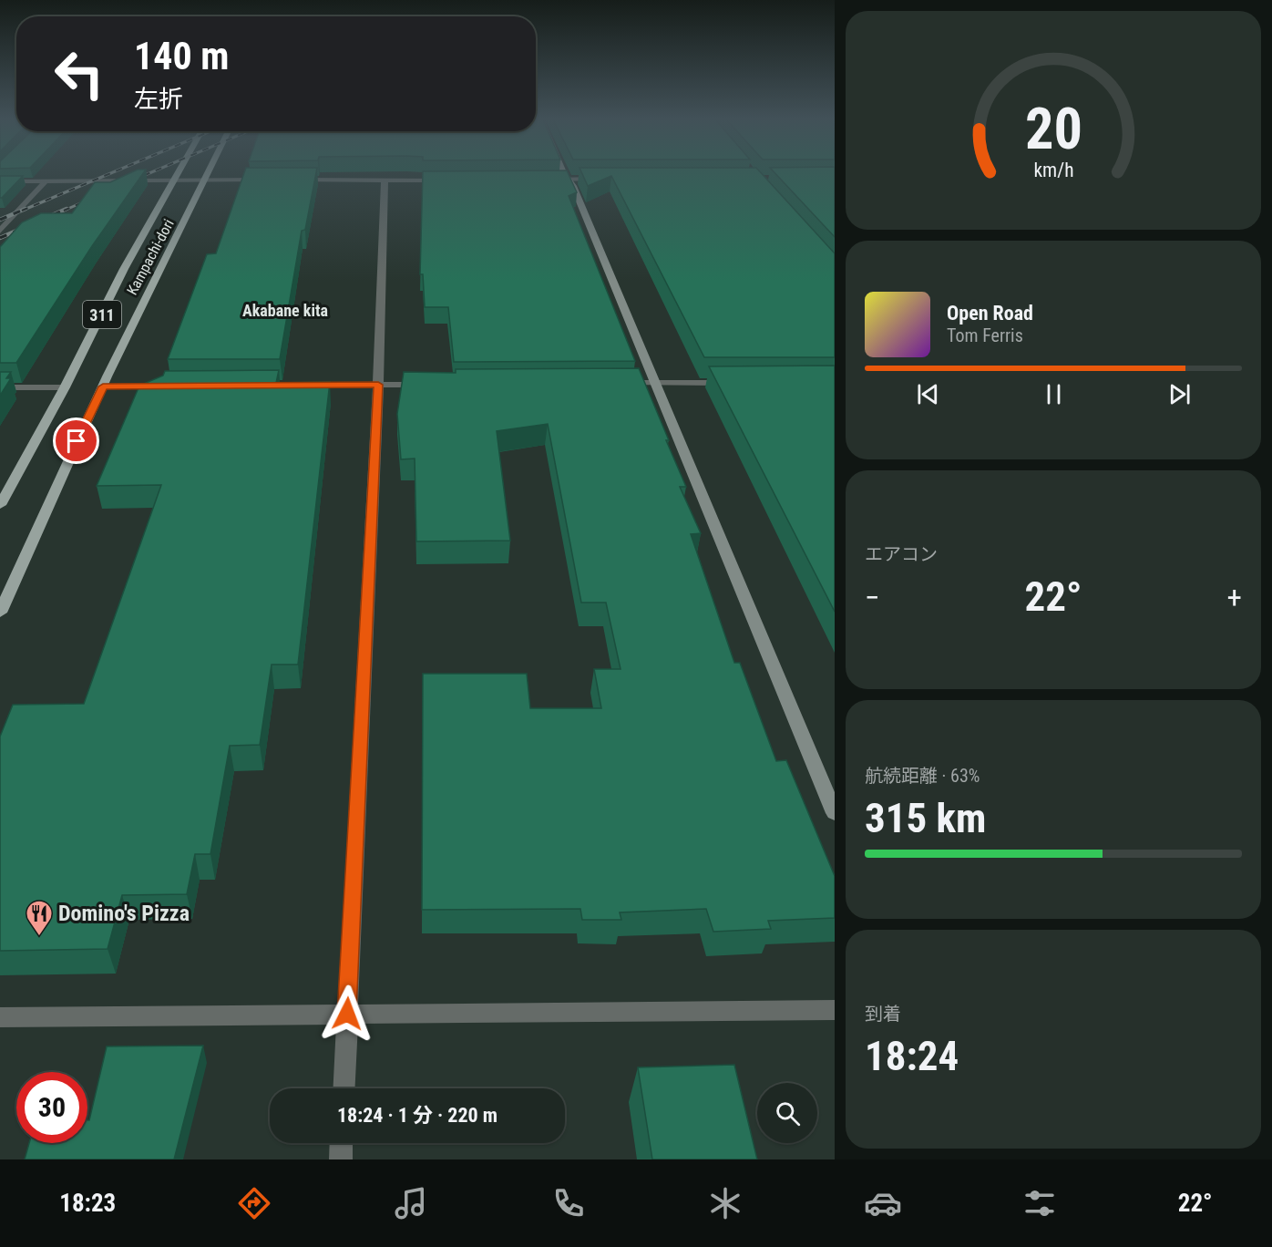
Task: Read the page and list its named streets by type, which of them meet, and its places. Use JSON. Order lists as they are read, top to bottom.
{
  "streets": {
    "main road": ["Kampachi-dori", "311"]
  },
  "districts": ["Akabane kita"],
  "places": {
    "restaurant": ["Domino's Pizza"]
  },
  "page": {
    "turn": ["140 m", "左折"],
    "song": ["Open Road", "Tom Ferris"],
    "tile": [
      "エアコン",
      ["航続距離 · 63%", "315 km"],
      ["到着", "18:24"]
    ],
    "heat": ["−", "22°", "+"],
    "limit": "30",
    "trip": "18:24 · 1 分 · 220 m",
    "tabs": ["18:23", "22°"],
    "gauge": ["20", "km/h"]
  }
}
